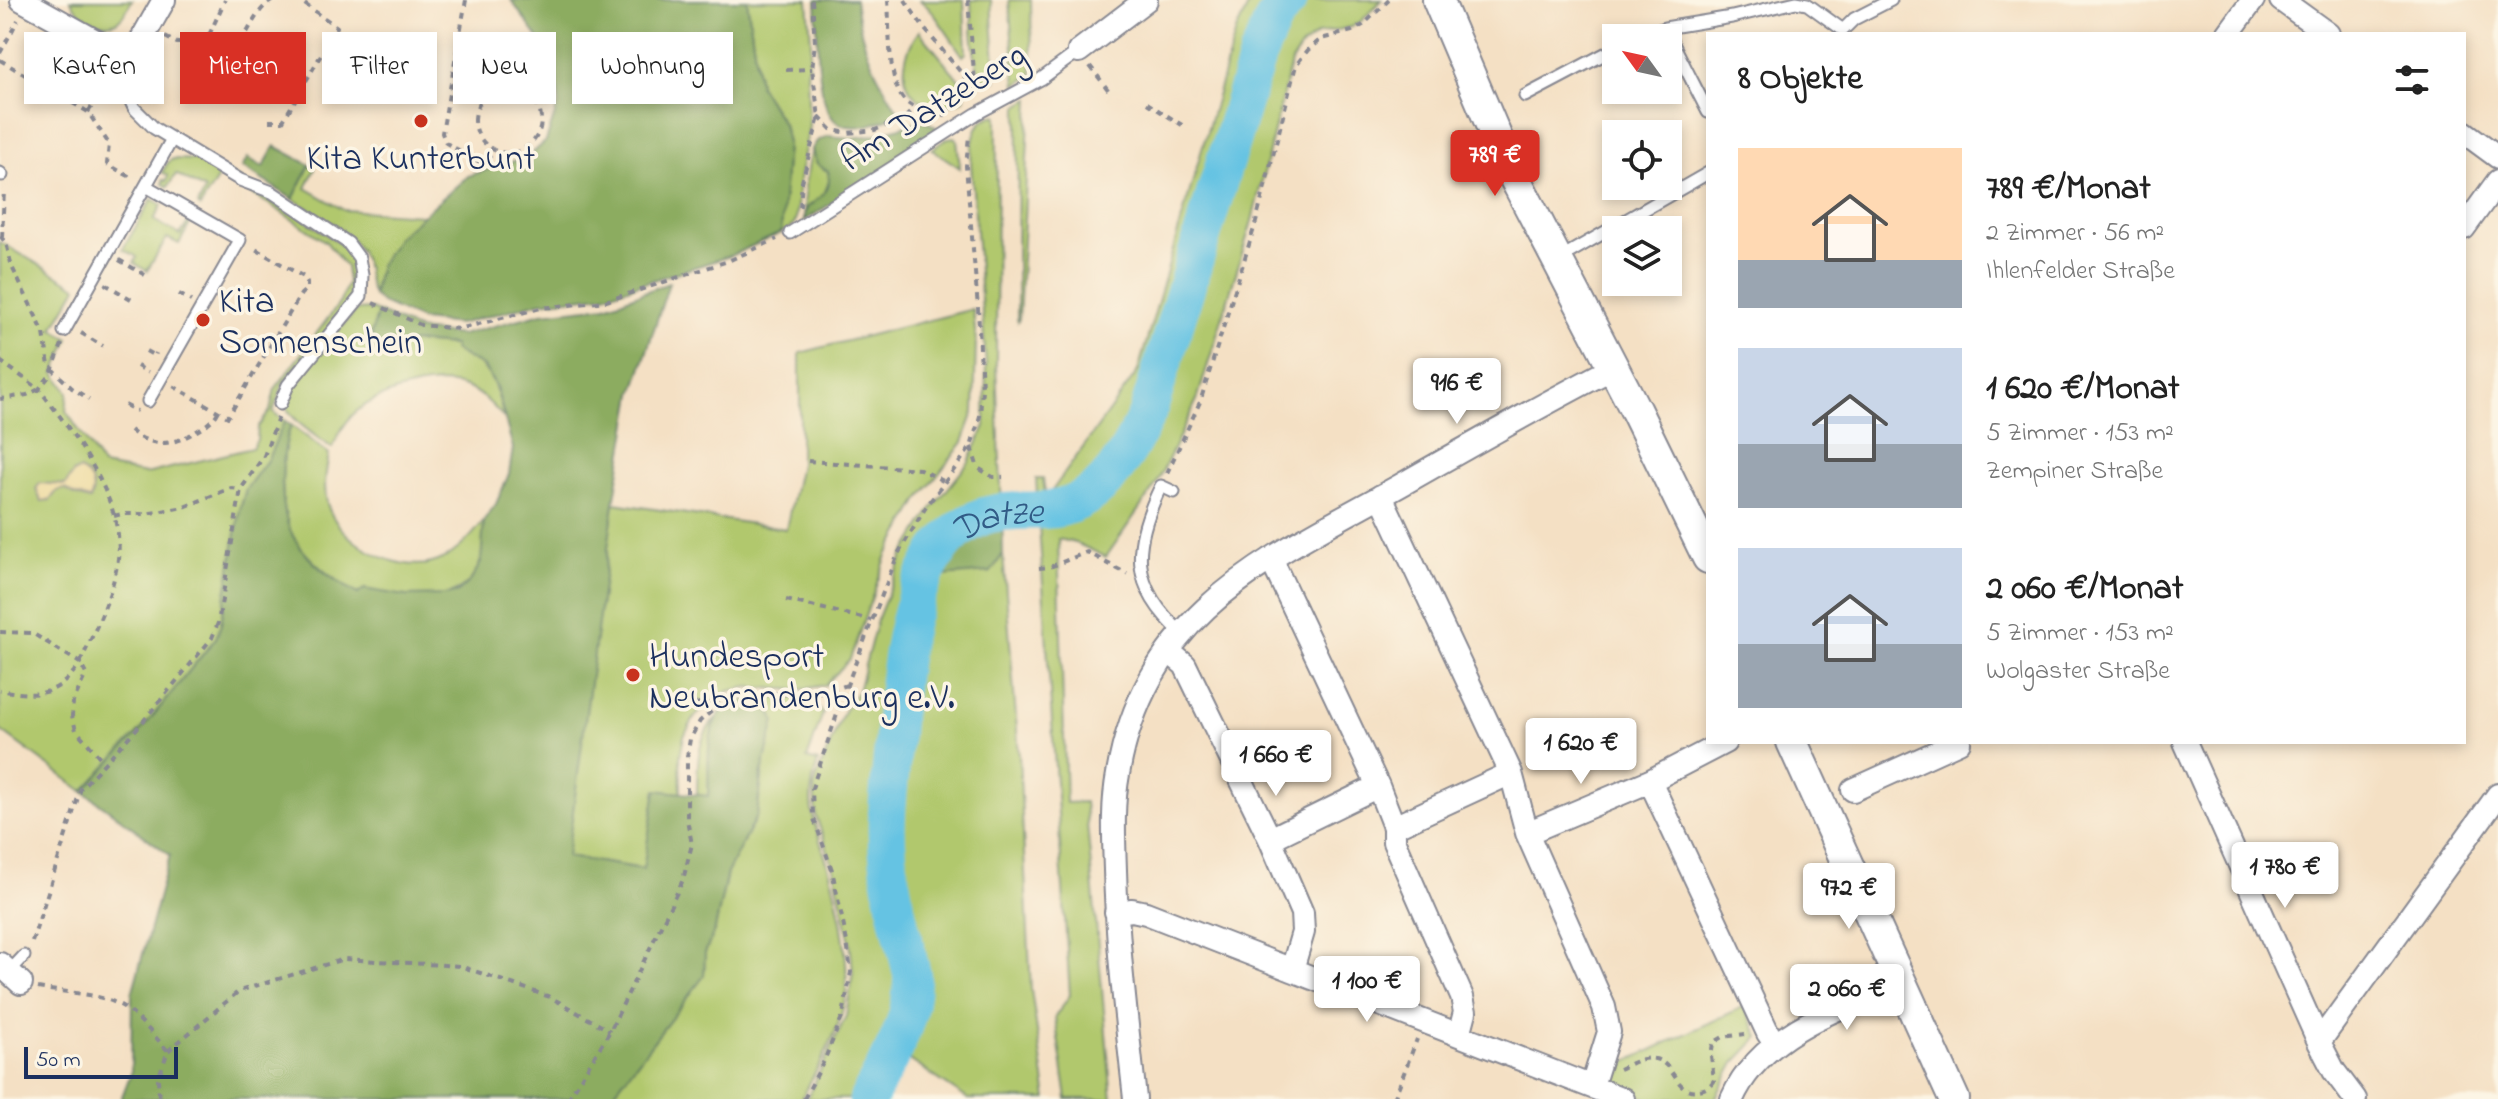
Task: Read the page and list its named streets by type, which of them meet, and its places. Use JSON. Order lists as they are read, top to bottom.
{
  "streets": {
    "street": ["Am Datzeberg"]
  },
  "water": ["Datze"],
  "places": ["Kita Kunterbunt", "Kita Sonnenschein", "Hundesport Neubrandenburg e.V."],
  "scale_bar": "50 m",
  "north": "top left",
  "page": {
    "chip": [
      "Kaufen",
      "Mieten",
      "Filter",
      "Neu",
      "Wohnung"
    ],
    "heading": "8 Objekte",
    "list": [
      {
        "name": "789 €/Monat",
        "note": "2 Zimmer · 56 m² · Ihlenfelder Straße"
      },
      {
        "name": "1 620 €/Monat",
        "note": "5 Zimmer · 153 m² · Zempiner Straße"
      },
      {
        "name": "2 060 €/Monat",
        "note": "5 Zimmer · 153 m² · Wolgaster Straße"
      }
    ],
    "price": [
      "789 €",
      "916 €",
      "1 620 €",
      "1 660 €",
      "1 780 €",
      "972 €",
      "1 100 €",
      "2 060 €"
    ],
    "scale": "50 m"
  }
}
